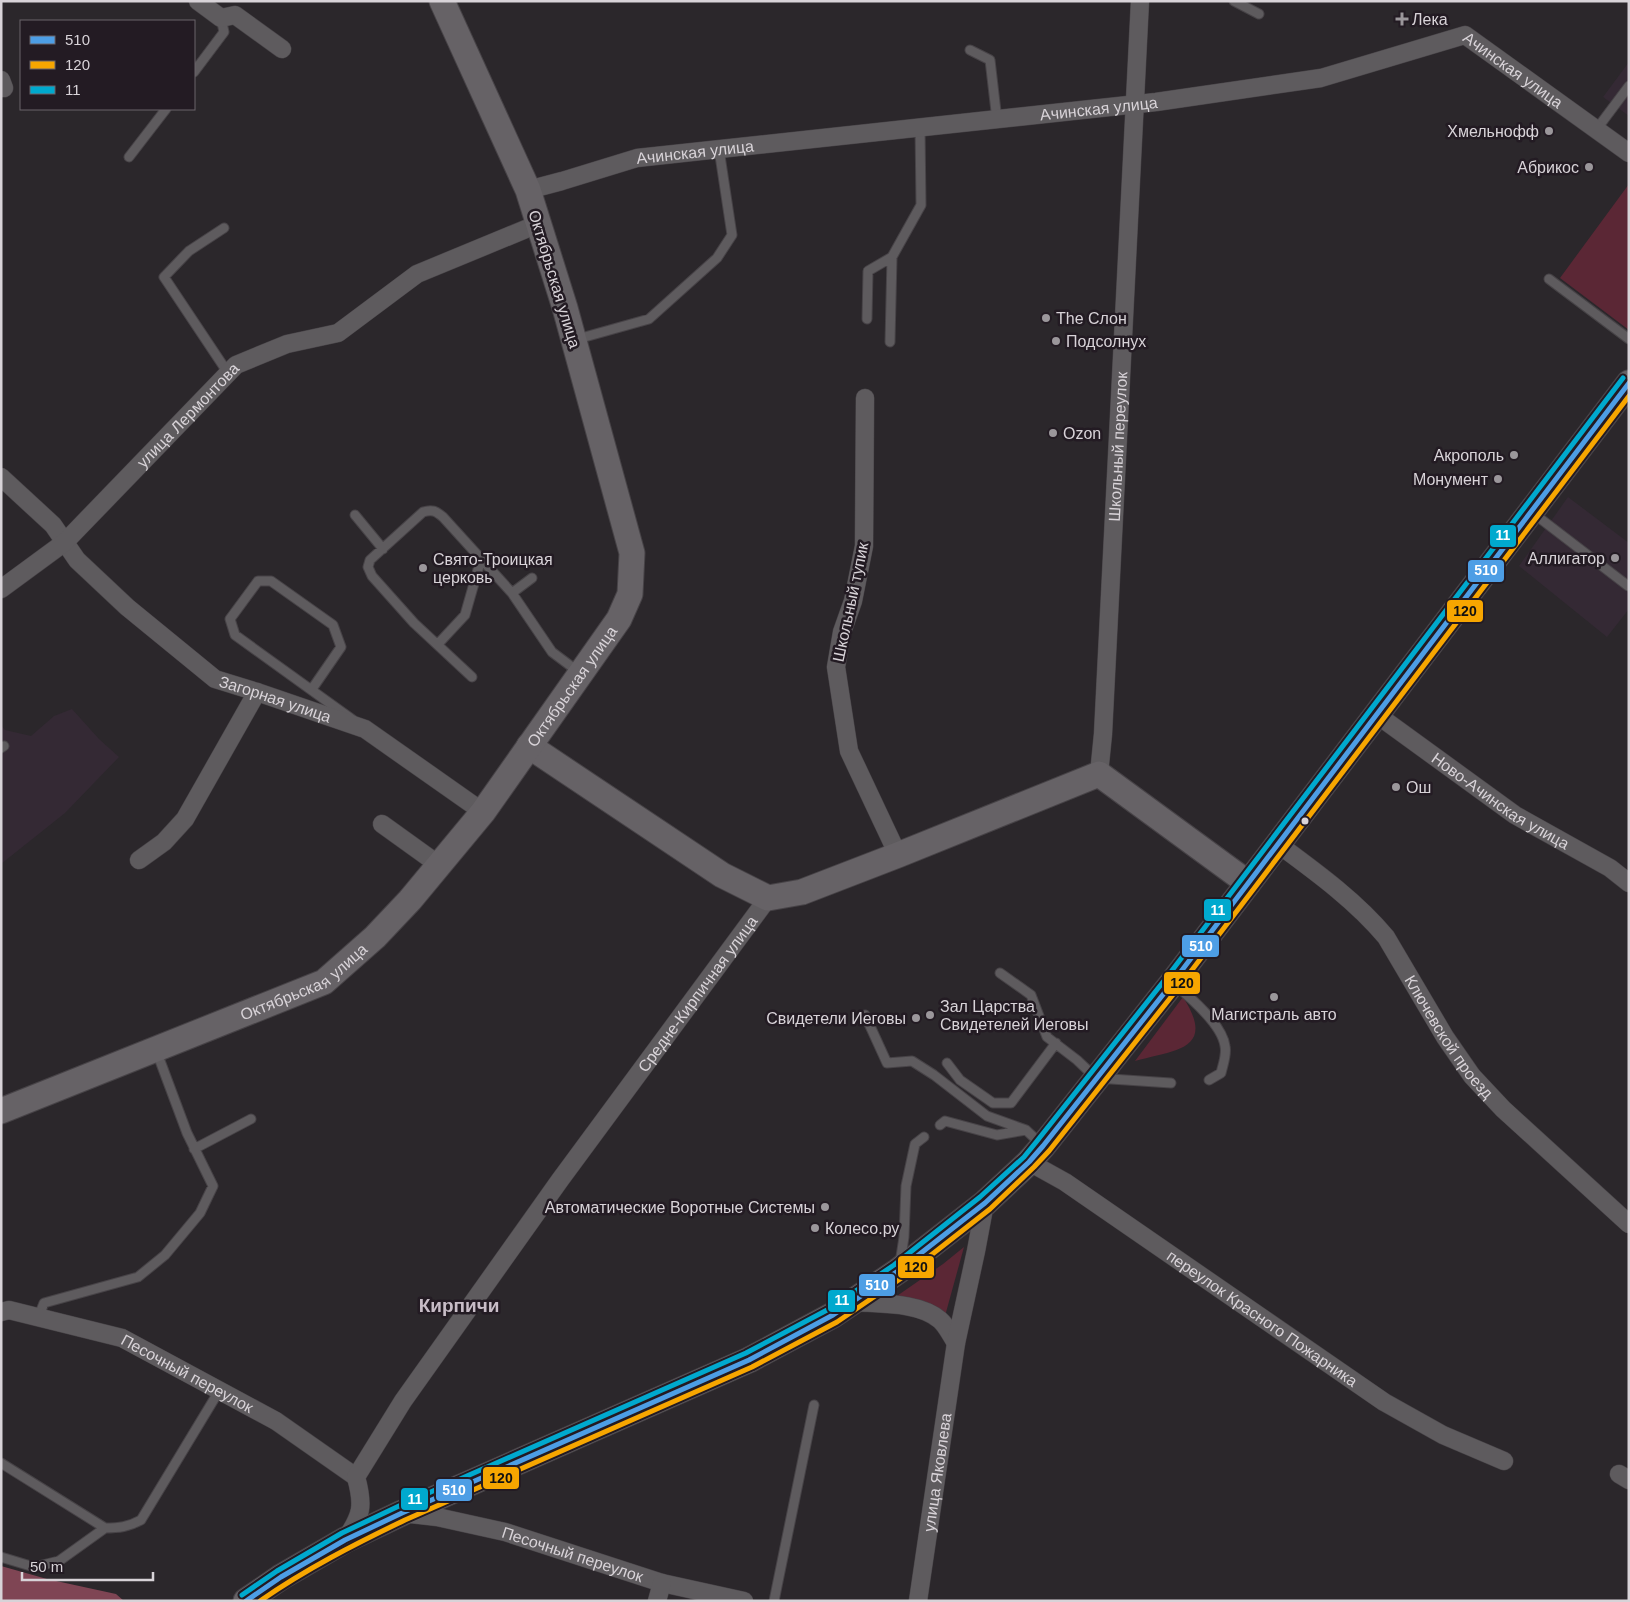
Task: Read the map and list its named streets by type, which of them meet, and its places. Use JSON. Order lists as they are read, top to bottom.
{
  "streets": {
    "street": [
      "Ачинская улица",
      "Октябрьская улица",
      "улица Лермонтова",
      "Школьный переулок",
      "Школьный тупик",
      "Загорная улица",
      "Ново-Ачинская улица",
      "Средне-Кирпичная улица",
      "Ключевской проезд",
      "переулок Красного Пожарника",
      "Песочный переулок",
      "улица Яковлева"
    ]
  },
  "crossings": [
    ["Ачинская улица", "Октябрьская улица"],
    ["Ачинская улица", "Школьный переулок"],
    ["Октябрьская улица", "улица Лермонтова"],
    ["Октябрьская улица", "Загорная улица"],
    ["улица Лермонтова", "Загорная улица"],
    ["Средне-Кирпичная улица", "Песочный переулок"]
  ],
  "districts": ["Кирпичи"],
  "places": {
    "health": ["Лека"],
    "other": [
      "Хмельнофф",
      "Абрикос",
      "The Слон",
      "Подсолнух",
      "Ozon",
      "Акрополь",
      "Монумент",
      "Аллигатор",
      "Свято-Троицкая церковь",
      "Ош",
      "Магистраль авто",
      "Зал Царства Свидетелей Иеговы",
      "Свидетели Иеговы",
      "Автоматические Воротные Системы",
      "Колесо.ру"
    ]
  },
  "lines": ["transit line 11", "transit line 510", "transit line 120"],
  "legend": ["510", "120", "11"],
  "scale_bar": "50 m"
}
